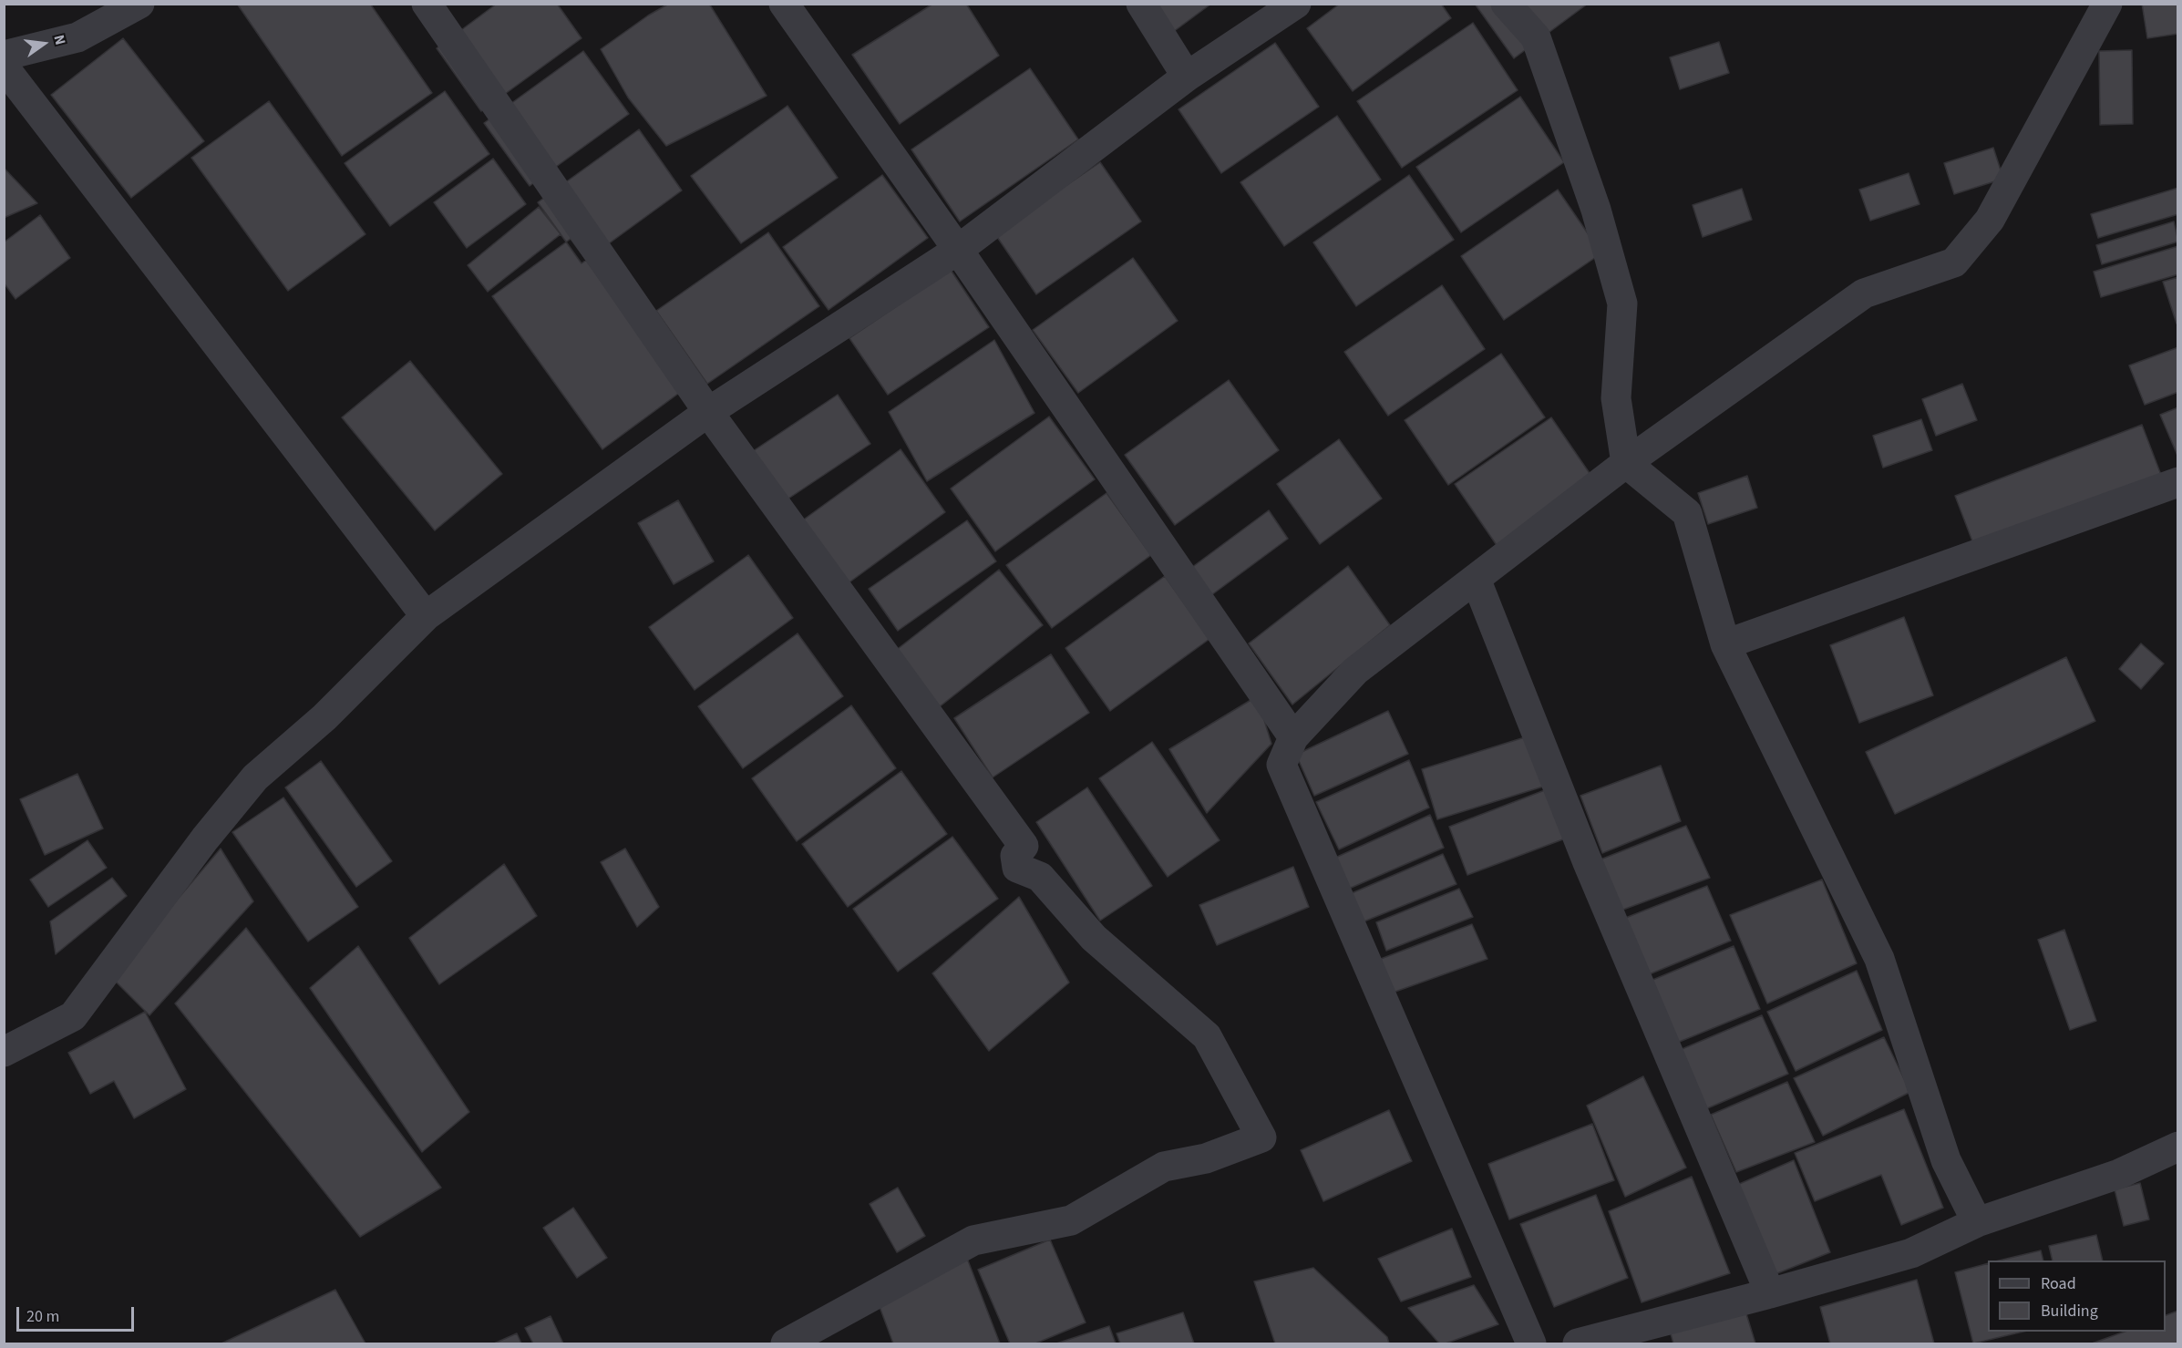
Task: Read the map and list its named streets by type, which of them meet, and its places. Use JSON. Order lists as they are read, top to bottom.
{
  "legend": ["Road", "Building"],
  "scale_bar": "20 m",
  "north": "right"
}
